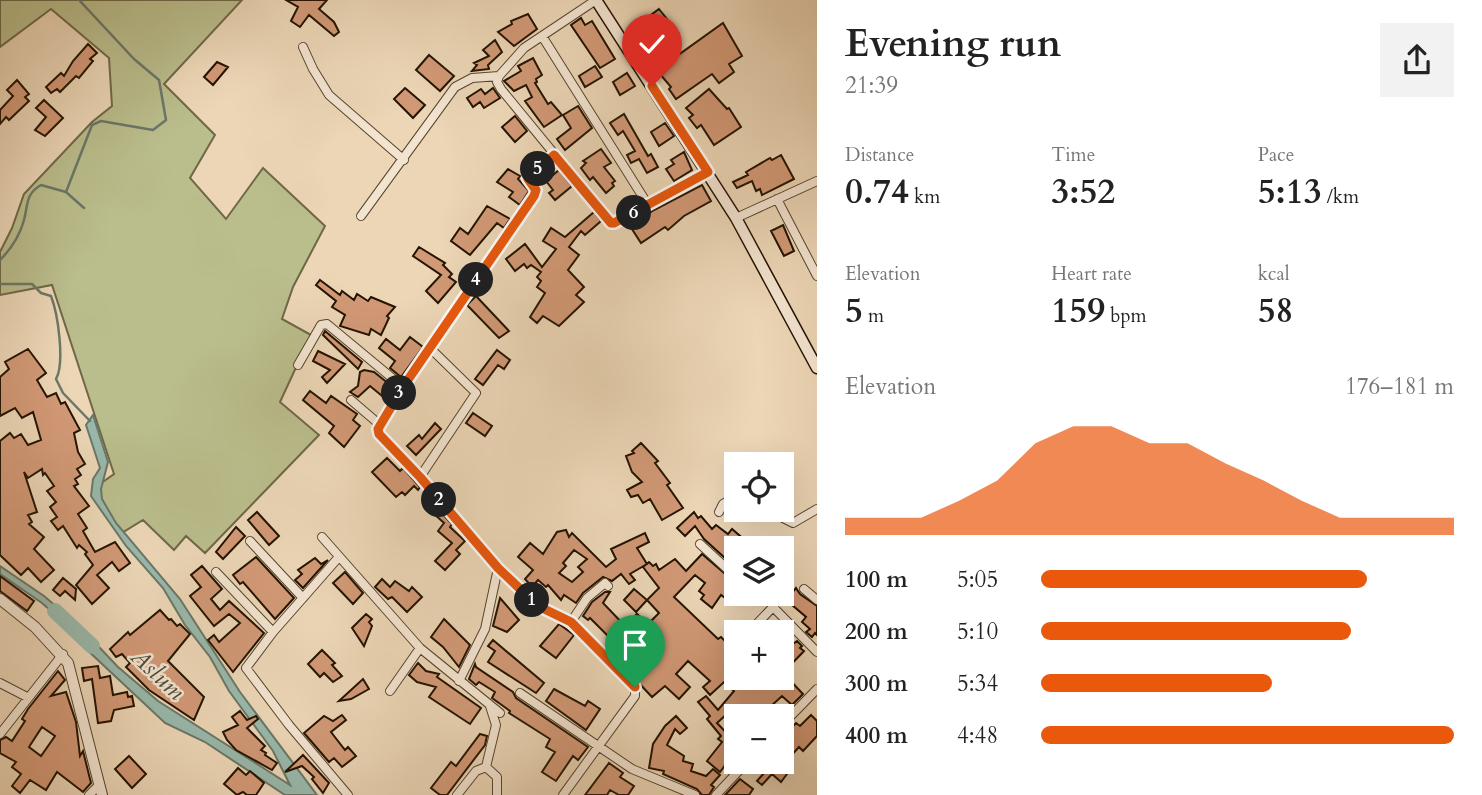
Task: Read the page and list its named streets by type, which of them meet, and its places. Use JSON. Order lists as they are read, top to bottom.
{
  "water": ["Aslum"],
  "page": {
    "heading": ["Evening run", "21:39"],
    "stats": [
      ["Distance", "0.74 km"],
      ["Time", "3:52"],
      ["Pace", "5:13 /km"],
      ["Elevation", "5 m"],
      ["Heart rate", "159 bpm"],
      ["kcal", "58"]
    ],
    "pins": [
      "5",
      "6",
      "4",
      "3",
      "2",
      "1"
    ],
    "chart": ["Elevation", "176–181 m"],
    "map_buttons": ["+", "−"],
    "list": [
      {
        "name": "100 m",
        "note": "5:05"
      },
      {
        "name": "200 m",
        "note": "5:10"
      },
      {
        "name": "300 m",
        "note": "5:34"
      },
      {
        "name": "400 m",
        "note": "4:48"
      }
    ]
  }
}
